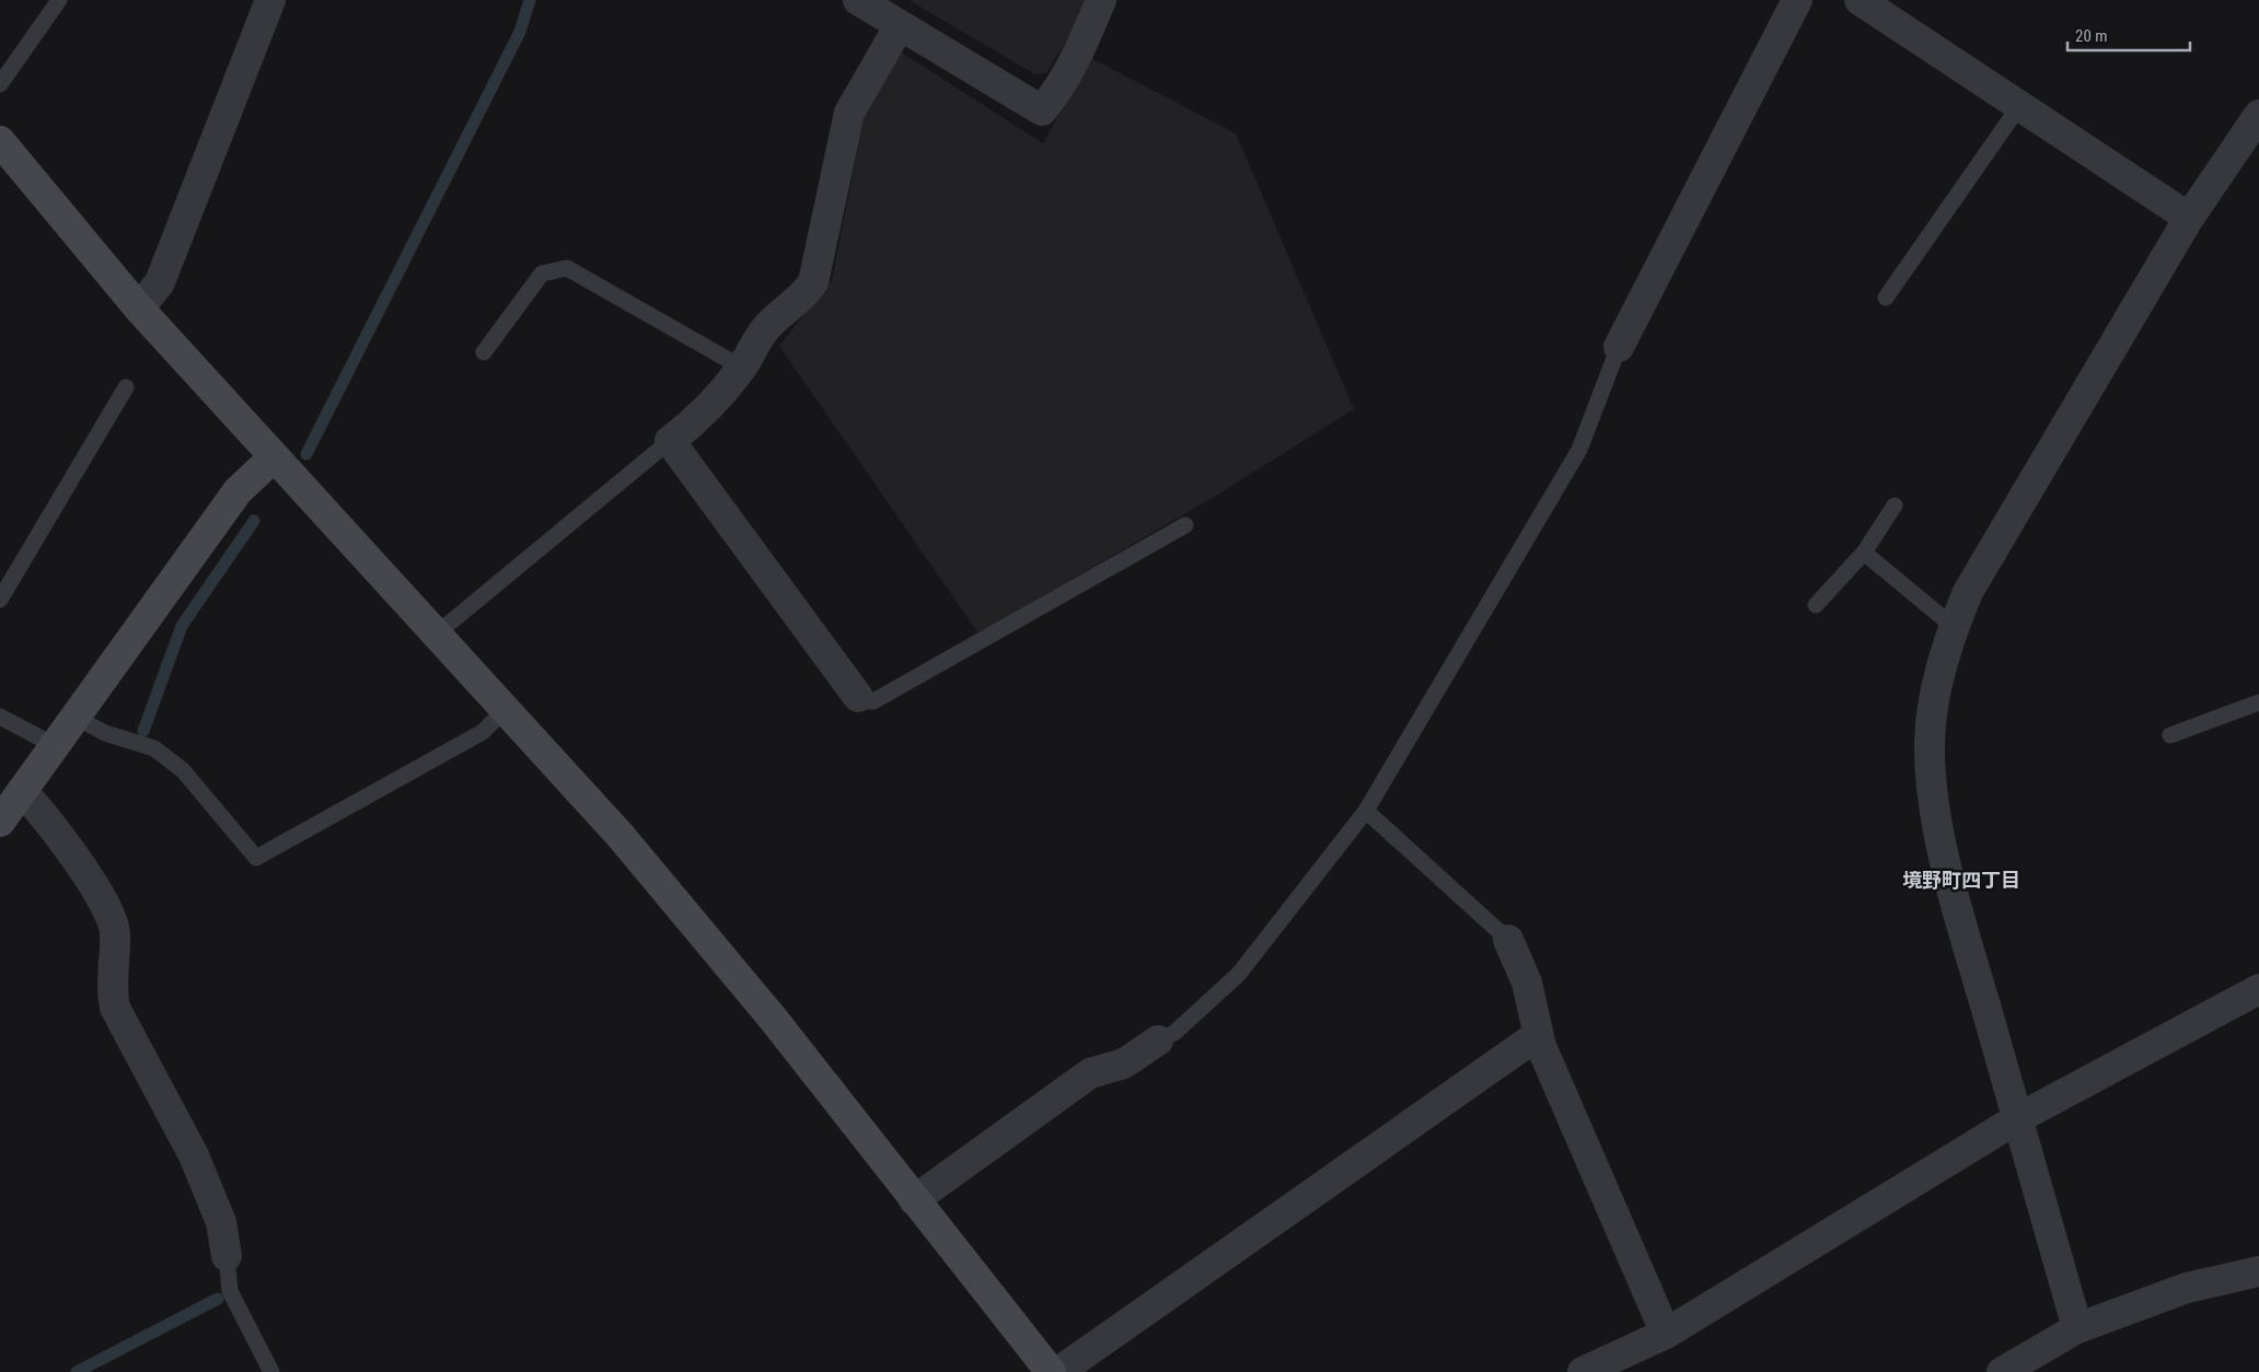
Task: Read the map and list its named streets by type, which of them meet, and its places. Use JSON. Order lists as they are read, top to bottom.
{
  "districts": ["境野町四丁目"],
  "scale_bar": "20 m"
}
